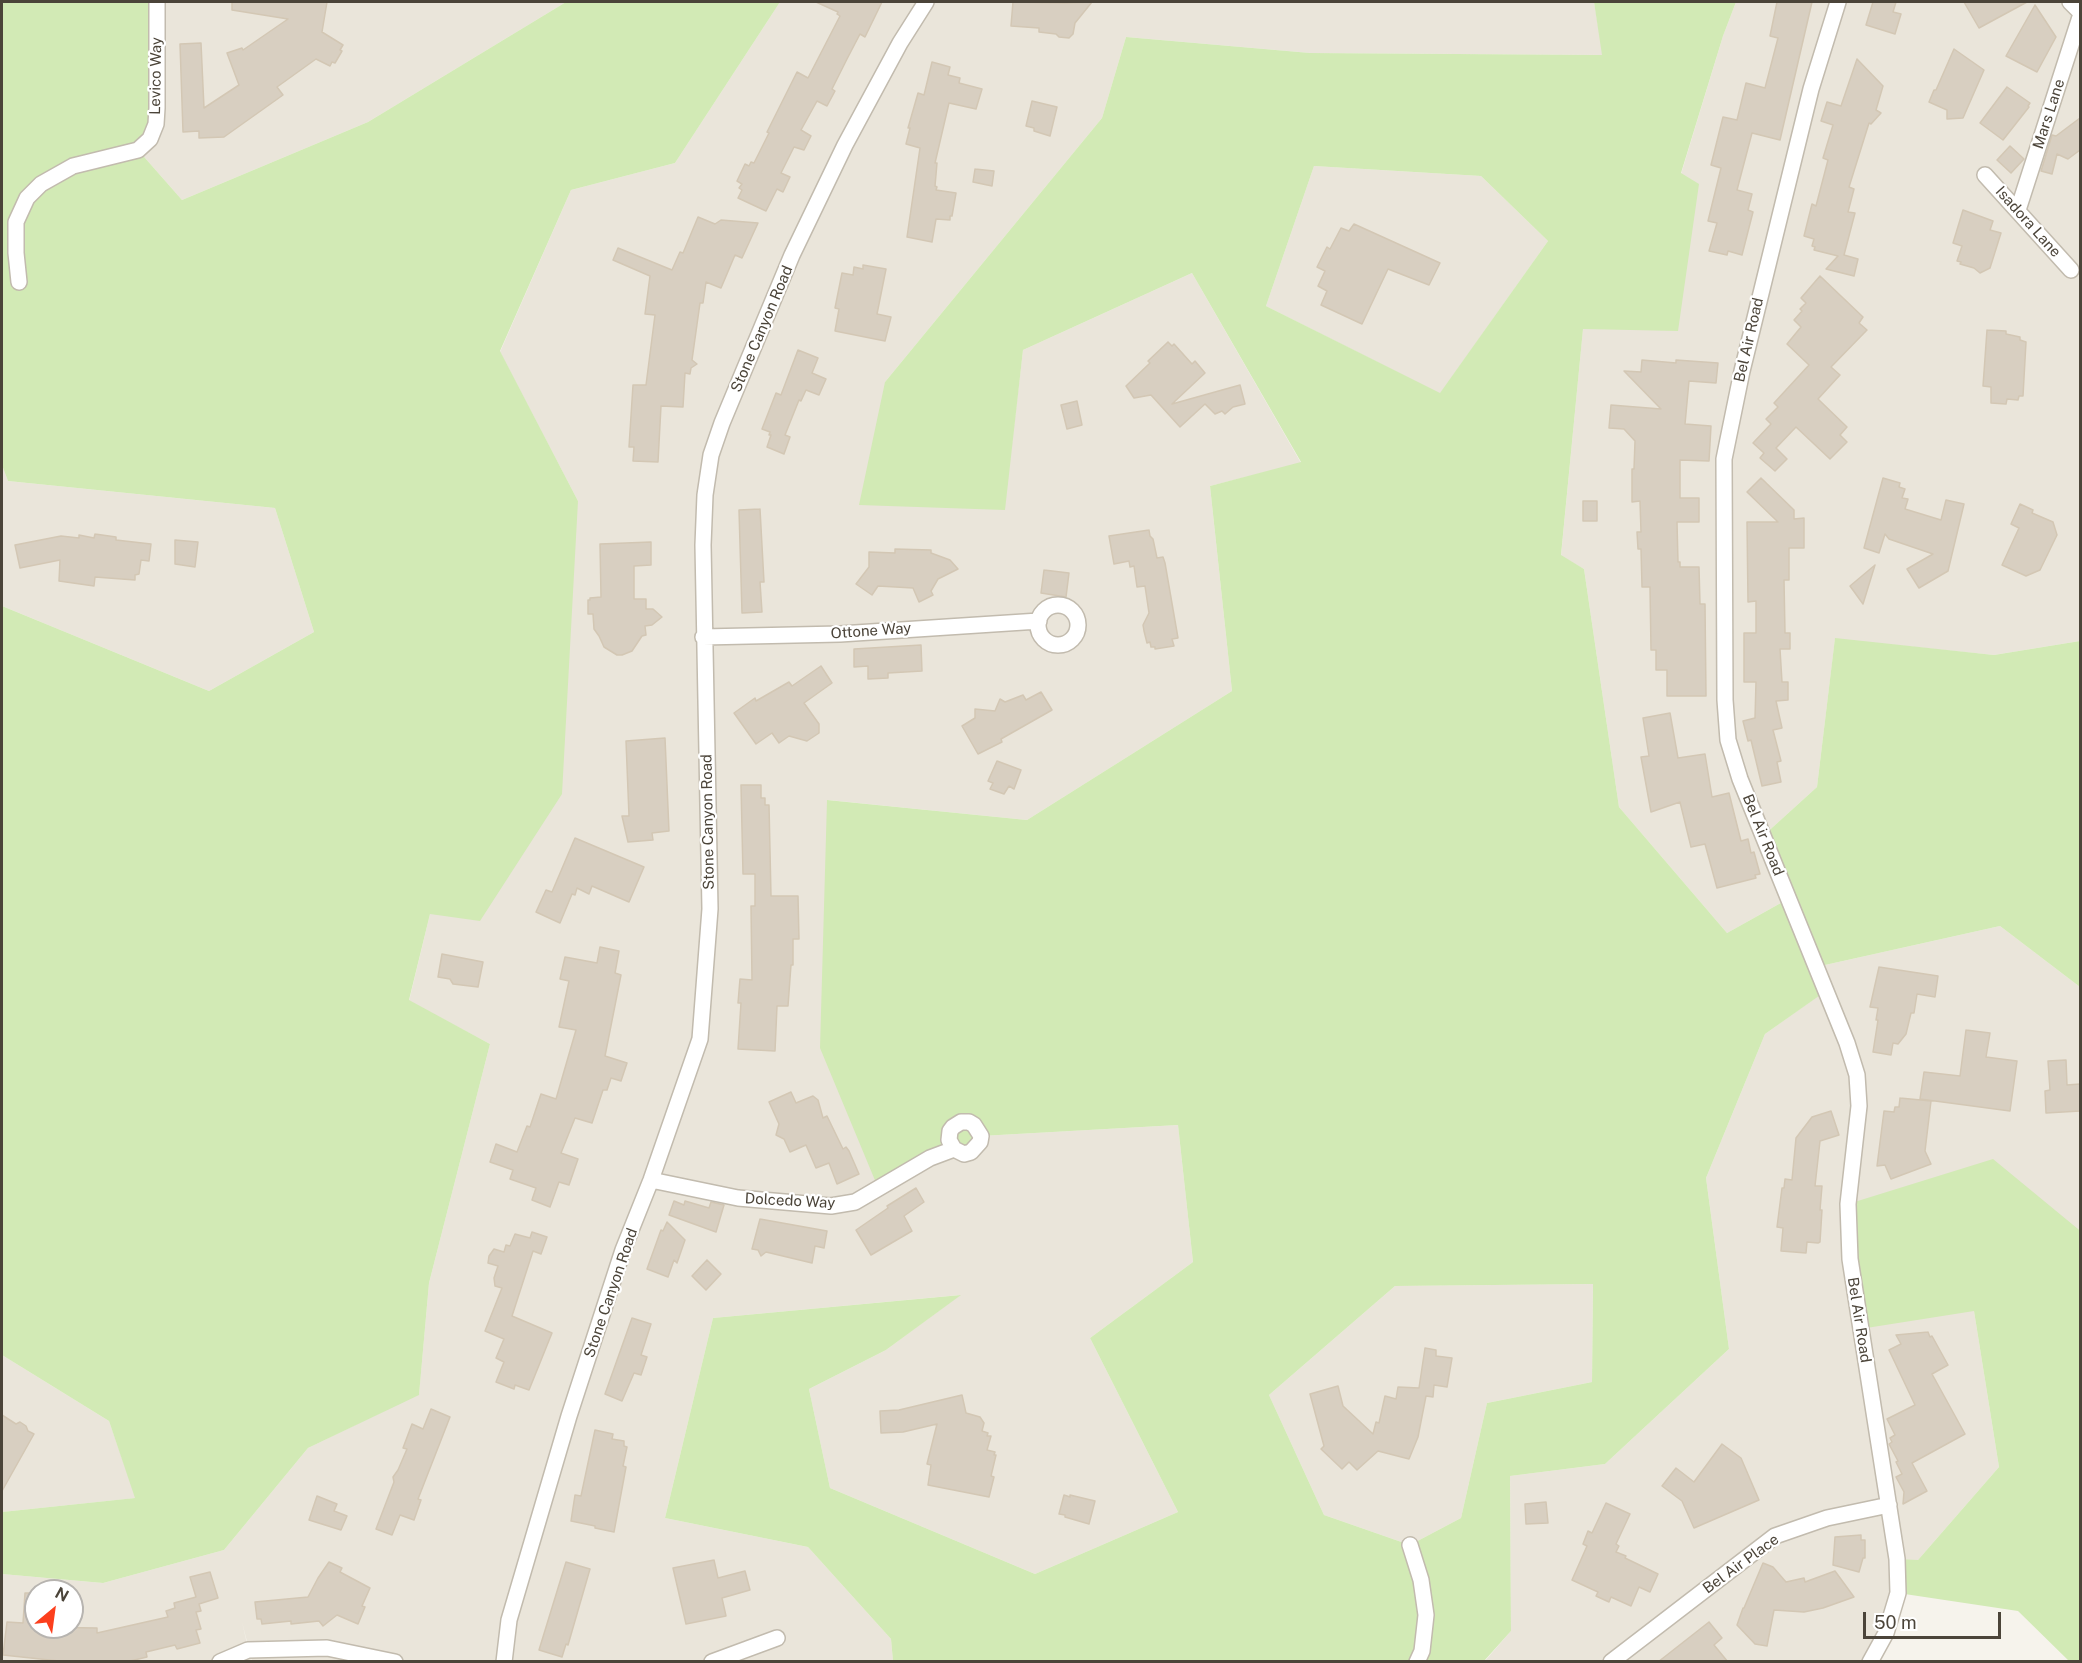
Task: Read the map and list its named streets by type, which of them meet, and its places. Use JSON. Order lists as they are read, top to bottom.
{
  "streets": {
    "street": [
      "Levico Way",
      "Mars Lane",
      "Isadora Lane",
      "Stone Canyon Road",
      "Bel Air Road",
      "Ottone Way",
      "Dolcedo Way",
      "Bel Air Place"
    ]
  },
  "crossings": [
    ["Mars Lane", "Isadora Lane"],
    ["Stone Canyon Road", "Ottone Way"],
    ["Stone Canyon Road", "Dolcedo Way"],
    ["Bel Air Road", "Bel Air Place"]
  ],
  "scale_bar": "50 m",
  "north": "top right"
}
